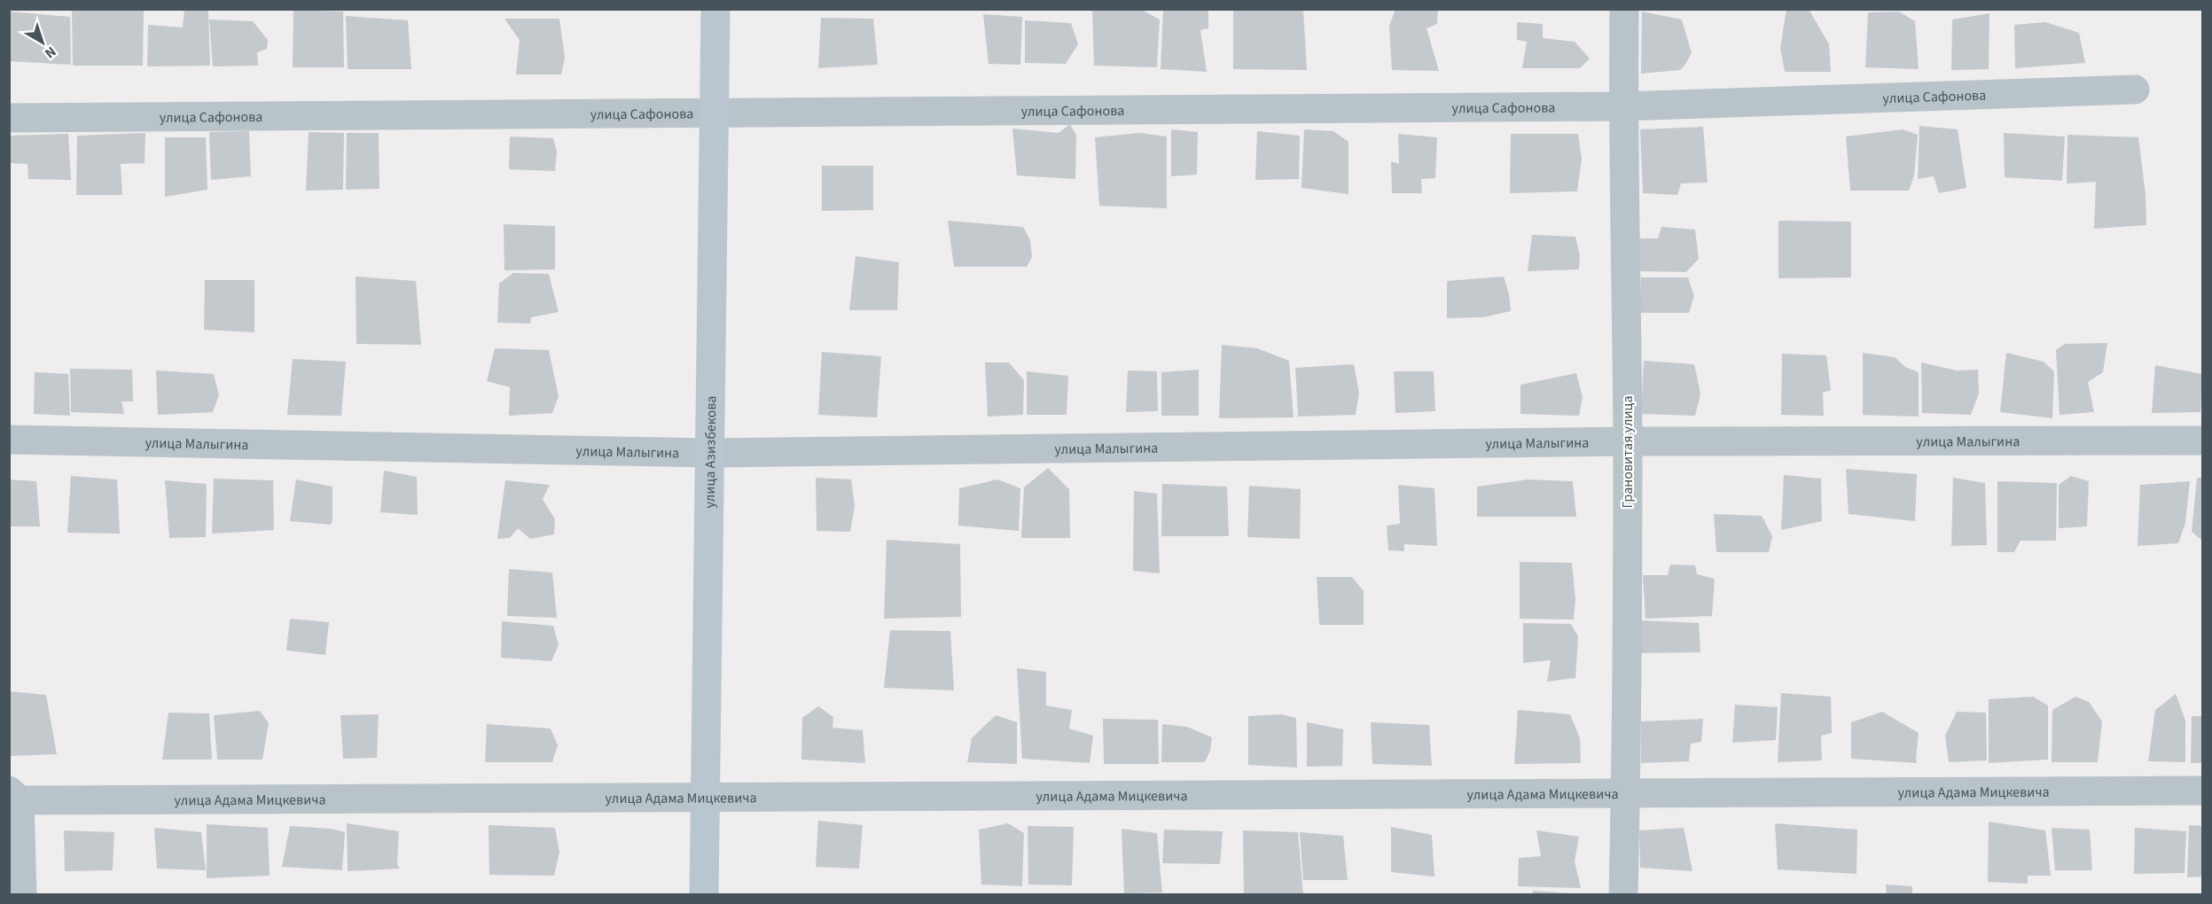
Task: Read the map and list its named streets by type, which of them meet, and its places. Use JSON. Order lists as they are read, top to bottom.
{
  "streets": {
    "main road": ["улица Азизбекова"],
    "street": [
      "улица Сафонова",
      "улица Малыгина",
      "Грановитая улица",
      "улица Адама Мицкевича"
    ]
  },
  "crossings": [
    ["улица Сафонова", "улица Азизбекова"],
    ["улица Сафонова", "Грановитая улица"],
    ["улица Малыгина", "улица Азизбекова"],
    ["улица Малыгина", "Грановитая улица"],
    ["улица Азизбекова", "улица Адама Мицкевича"],
    ["Грановитая улица", "улица Адама Мицкевича"]
  ],
  "north": "bottom right"
}
